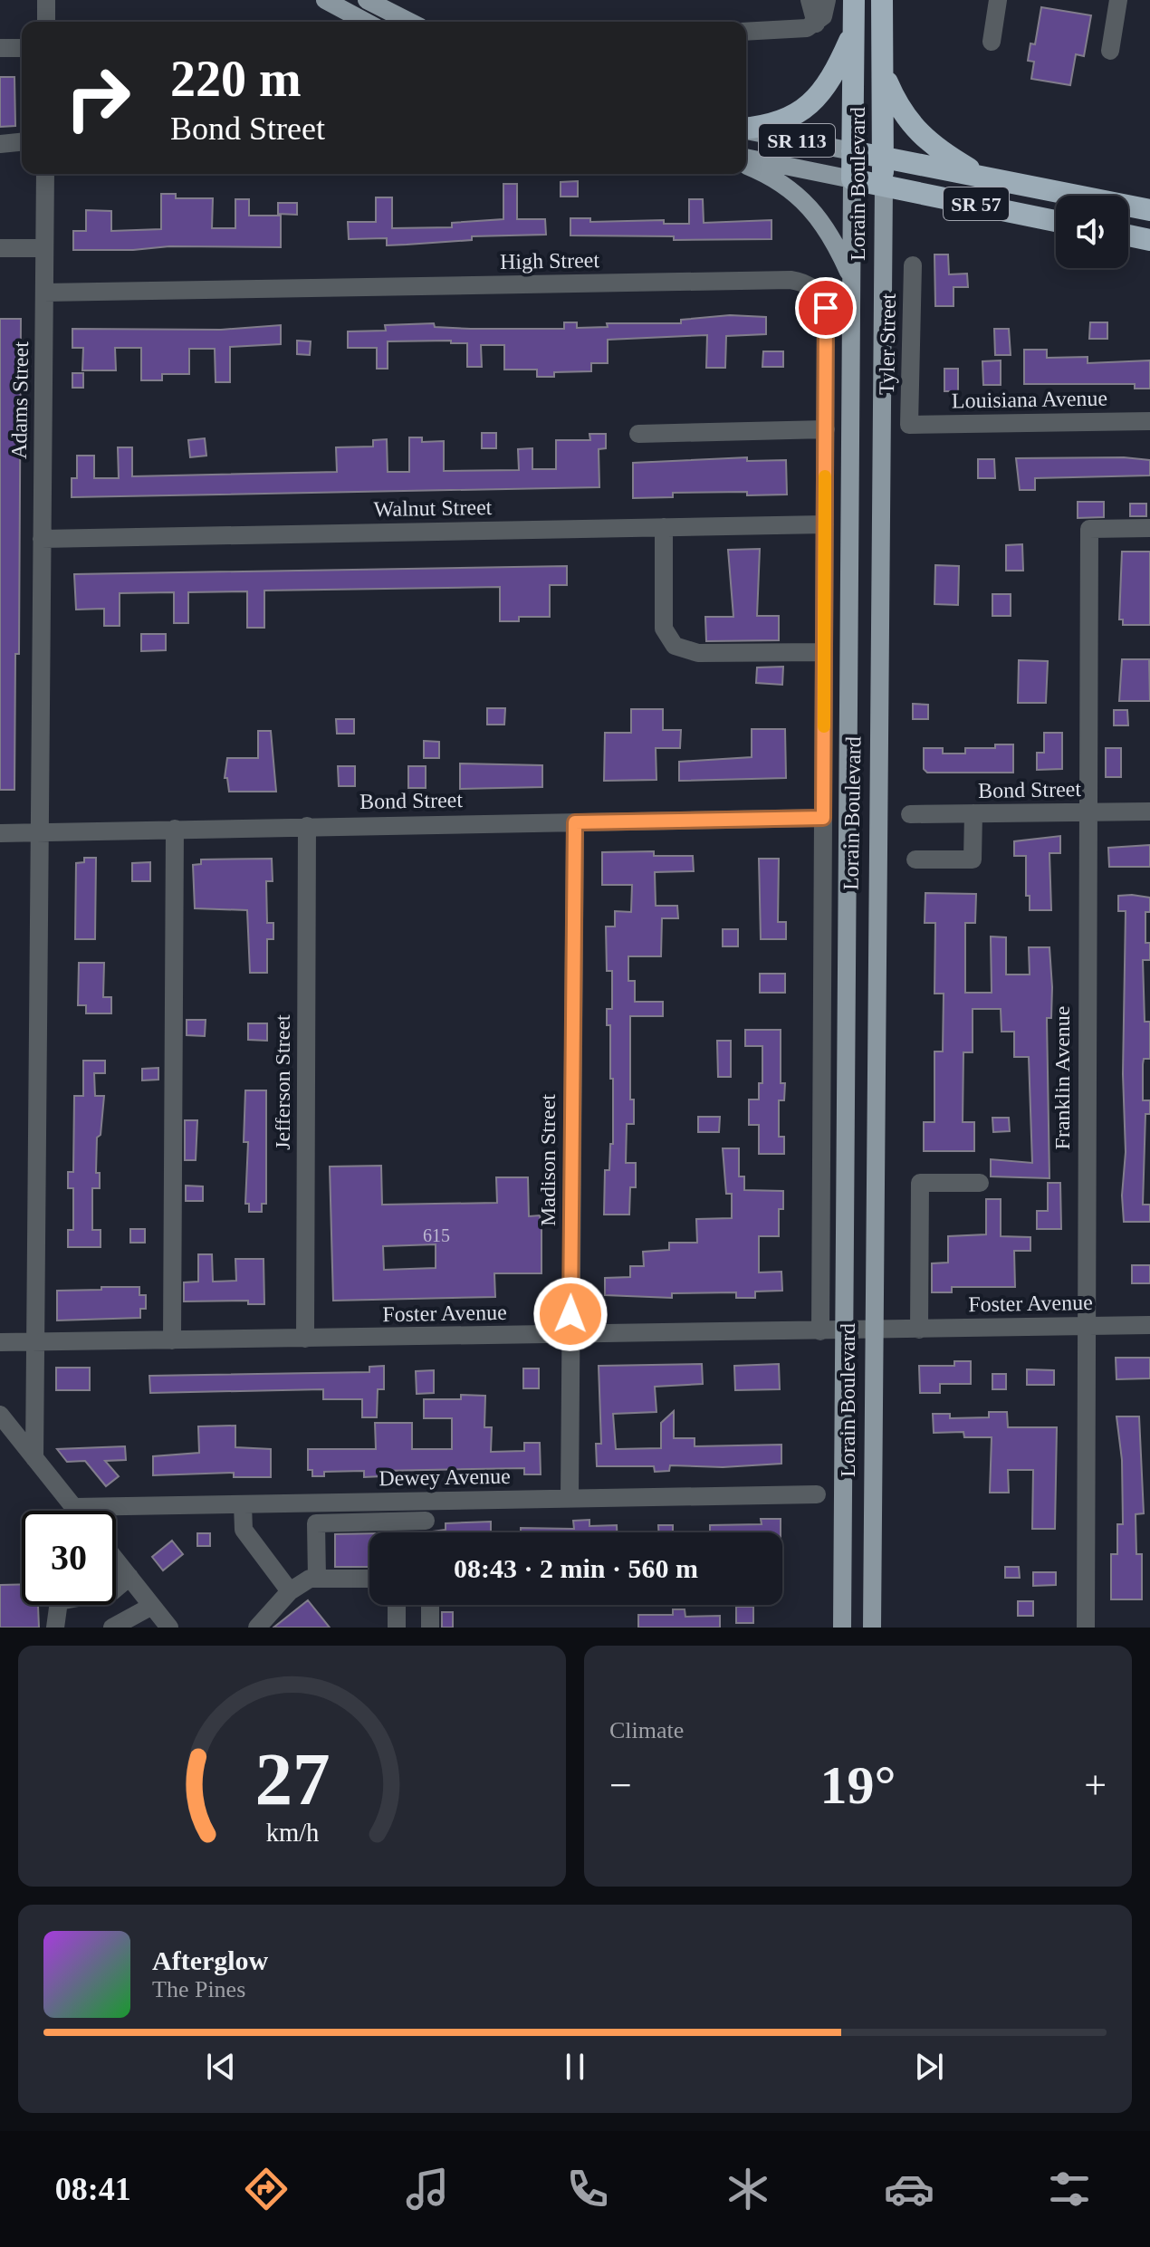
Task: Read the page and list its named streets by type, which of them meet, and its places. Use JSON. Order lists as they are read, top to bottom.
{
  "streets": {
    "highway": ["SR 113", "Lorain Boulevard", "SR 57"],
    "street": [
      "High Street",
      "Tyler Street",
      "Louisiana Avenue",
      "Adams Street",
      "Walnut Street",
      "Bond Street",
      "Franklin Avenue",
      "Jefferson Street",
      "Madison Street",
      "Foster Avenue",
      "Dewey Avenue"
    ]
  },
  "crossings": [
    ["SR 113", "Lorain Boulevard"],
    ["SR 113", "SR 57"],
    ["Lorain Boulevard", "SR 57"],
    ["Lorain Boulevard", "High Street"],
    ["Lorain Boulevard", "Walnut Street"],
    ["Lorain Boulevard", "Bond Street"],
    ["Lorain Boulevard", "Foster Avenue"],
    ["High Street", "Adams Street"],
    ["High Street", "Walnut Street"],
    ["Tyler Street", "Louisiana Avenue"],
    ["Adams Street", "Walnut Street"],
    ["Adams Street", "Bond Street"],
    ["Adams Street", "Foster Avenue"],
    ["Bond Street", "Franklin Avenue"],
    ["Bond Street", "Jefferson Street"],
    ["Bond Street", "Madison Street"],
    ["Franklin Avenue", "Foster Avenue"],
    ["Jefferson Street", "Foster Avenue"],
    ["Madison Street", "Foster Avenue"],
    ["Madison Street", "Dewey Avenue"]
  ],
  "house_numbers": ["615"],
  "page": {
    "turn": ["220 m", "Bond Street"],
    "limit": "30",
    "trip": "08:43 · 2 min · 560 m",
    "tile": "Climate",
    "heat": ["−", "19°", "+"],
    "song": ["Afterglow", "The Pines"],
    "tabs": "08:41",
    "gauge": ["27", "km/h"]
  }
}
